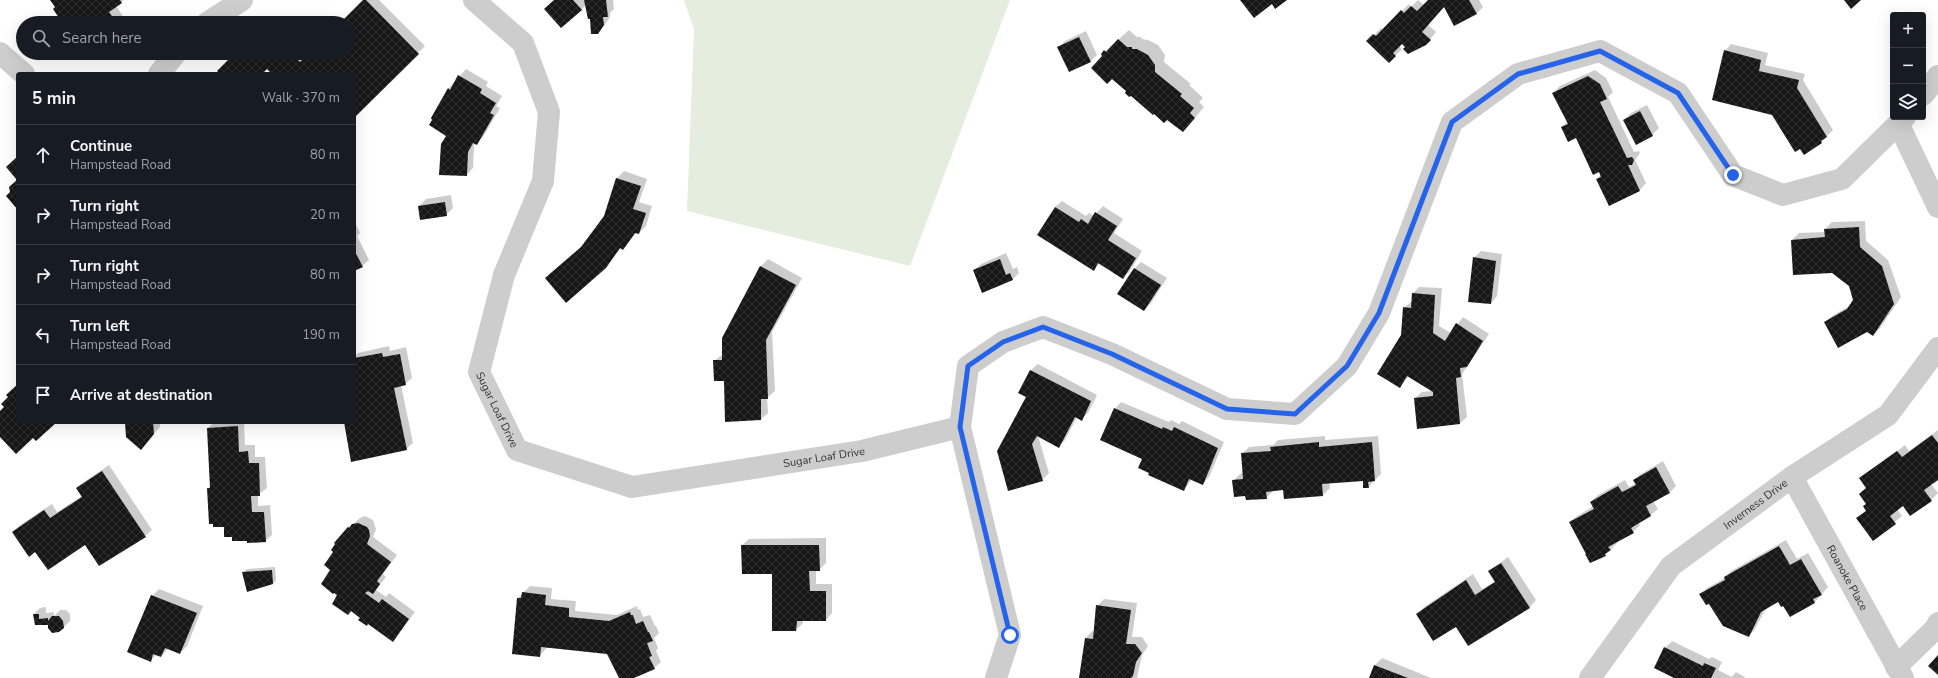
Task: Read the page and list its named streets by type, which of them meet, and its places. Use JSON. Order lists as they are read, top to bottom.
{
  "streets": {
    "street": ["Sugar Loaf Drive", "Inverness Drive", "Roanoke Place"]
  },
  "crossings": [
    ["Inverness Drive", "Roanoke Place"]
  ],
  "page": {
    "map_buttons": ["+", "−"],
    "search": "Search here",
    "heading": ["5 min", "Walk · 370 m"],
    "list": [
      ["Continue", "Hampstead Road", "80 m"],
      ["Turn right", "Hampstead Road", "20 m"],
      ["Turn right", "Hampstead Road", "80 m"],
      ["Turn left", "Hampstead Road", "190 m"],
      "Arrive at destination"
    ]
  }
}
